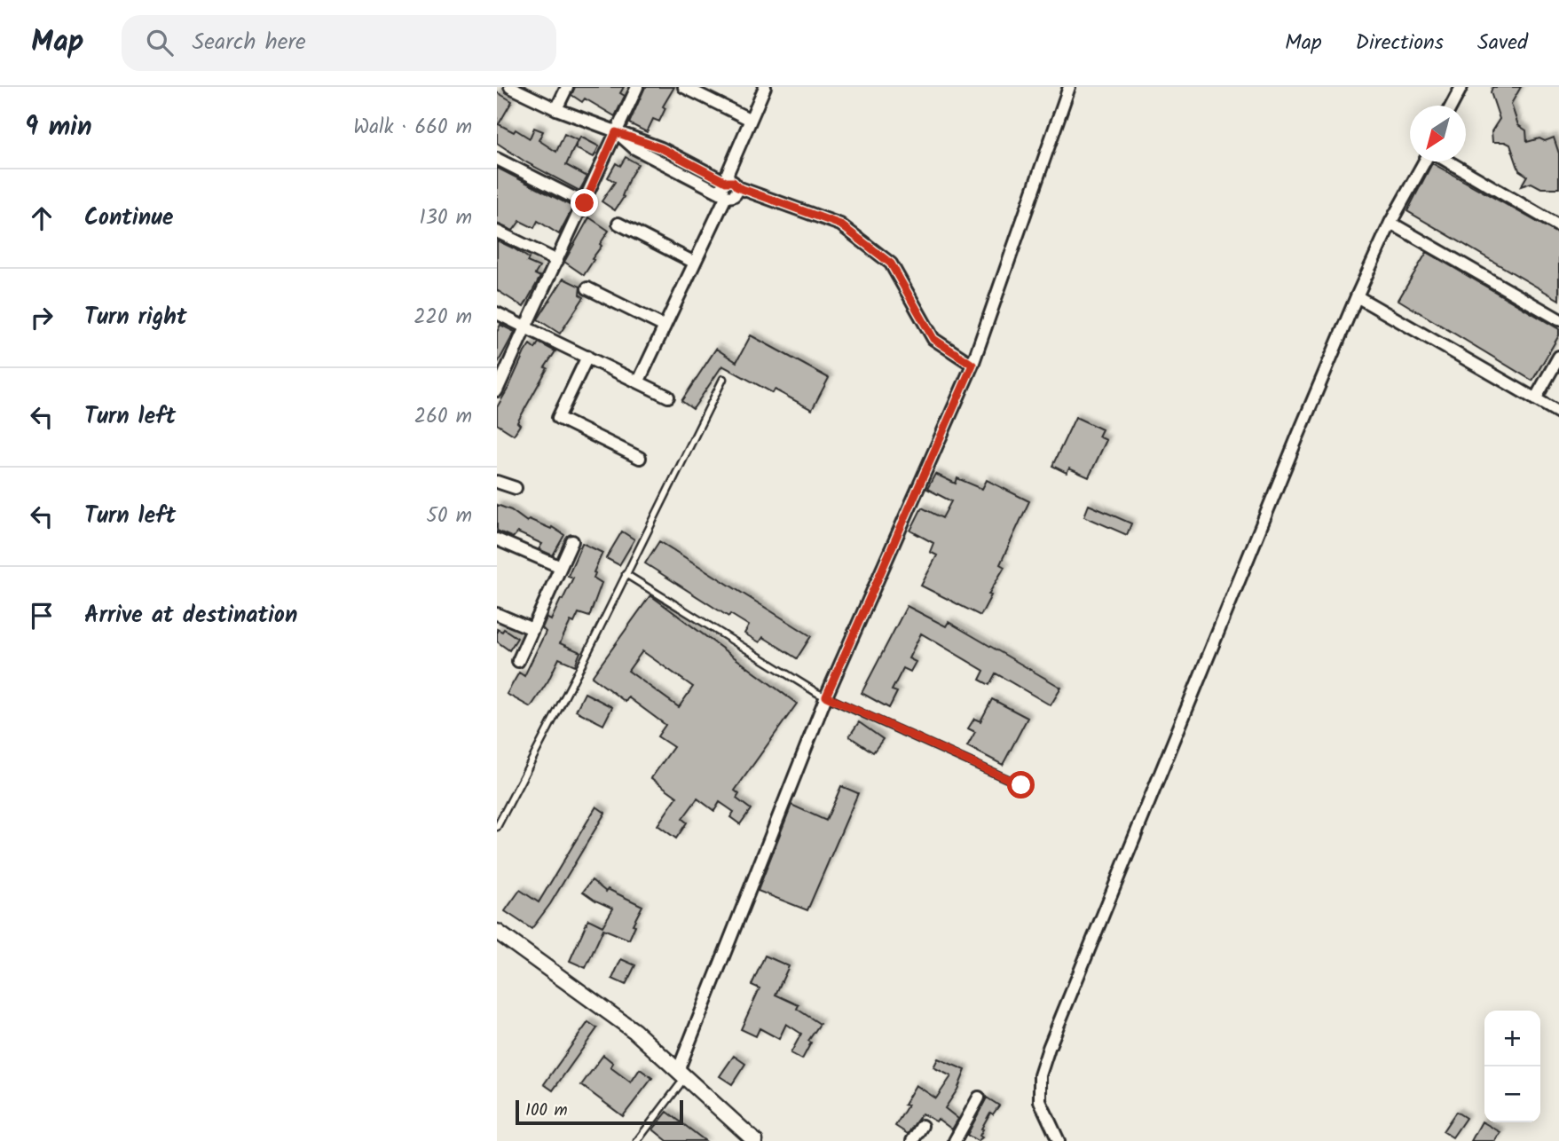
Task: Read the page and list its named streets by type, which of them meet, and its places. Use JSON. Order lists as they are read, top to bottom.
{
  "scale_bar": "100 m",
  "north": "bottom left",
  "page": {
    "header": "Map",
    "search": "Search here",
    "nav": ["Map", "Directions", "Saved"],
    "heading": ["9 min", "Walk · 660 m"],
    "list": [
      ["Continue", "130 m"],
      ["Turn right", "220 m"],
      ["Turn left", "260 m"],
      ["Turn left", "50 m"],
      "Arrive at destination"
    ],
    "map_buttons": ["+", "−"],
    "scale": "100 m"
  }
}
